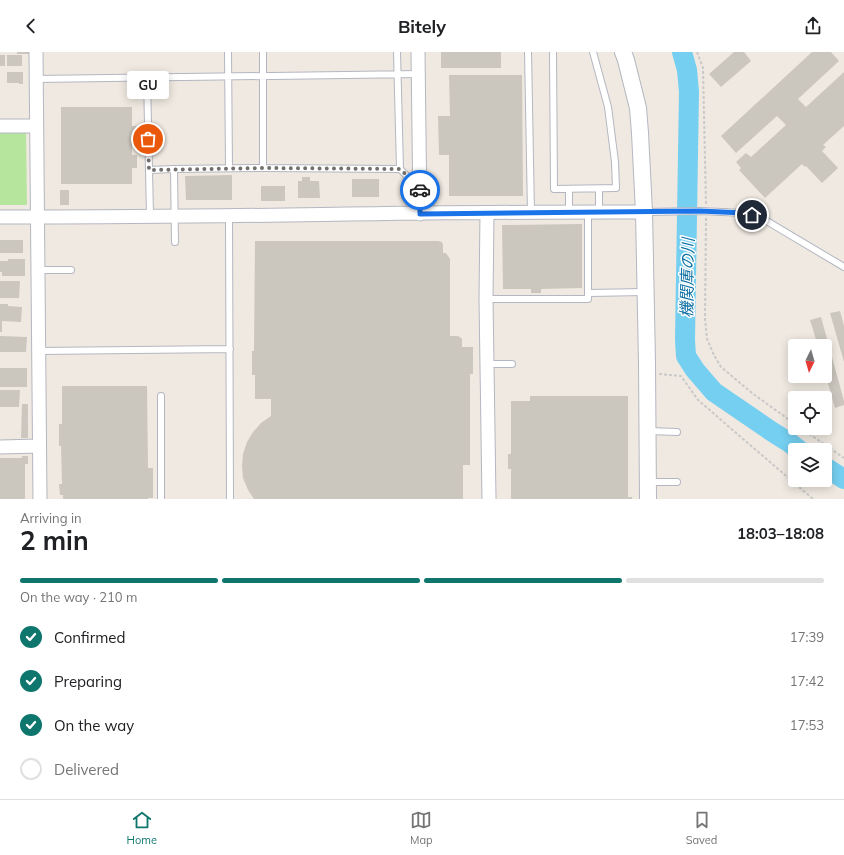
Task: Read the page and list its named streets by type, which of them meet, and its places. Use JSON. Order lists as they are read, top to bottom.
{
  "water": ["機関庫の川"],
  "places": ["GU"],
  "north": "bottom",
  "page": {
    "header": "Bitely",
    "bubble": "GU",
    "heading": ["2 min", "Arriving in", "18:03–18:08"],
    "bar": "On the way · 210 m",
    "list": [
      ["Confirmed", "17:39"],
      ["Preparing", "17:42"],
      ["On the way", "17:53"],
      "Delivered"
    ],
    "tabs": ["Home", "Map", "Saved"]
  }
}
